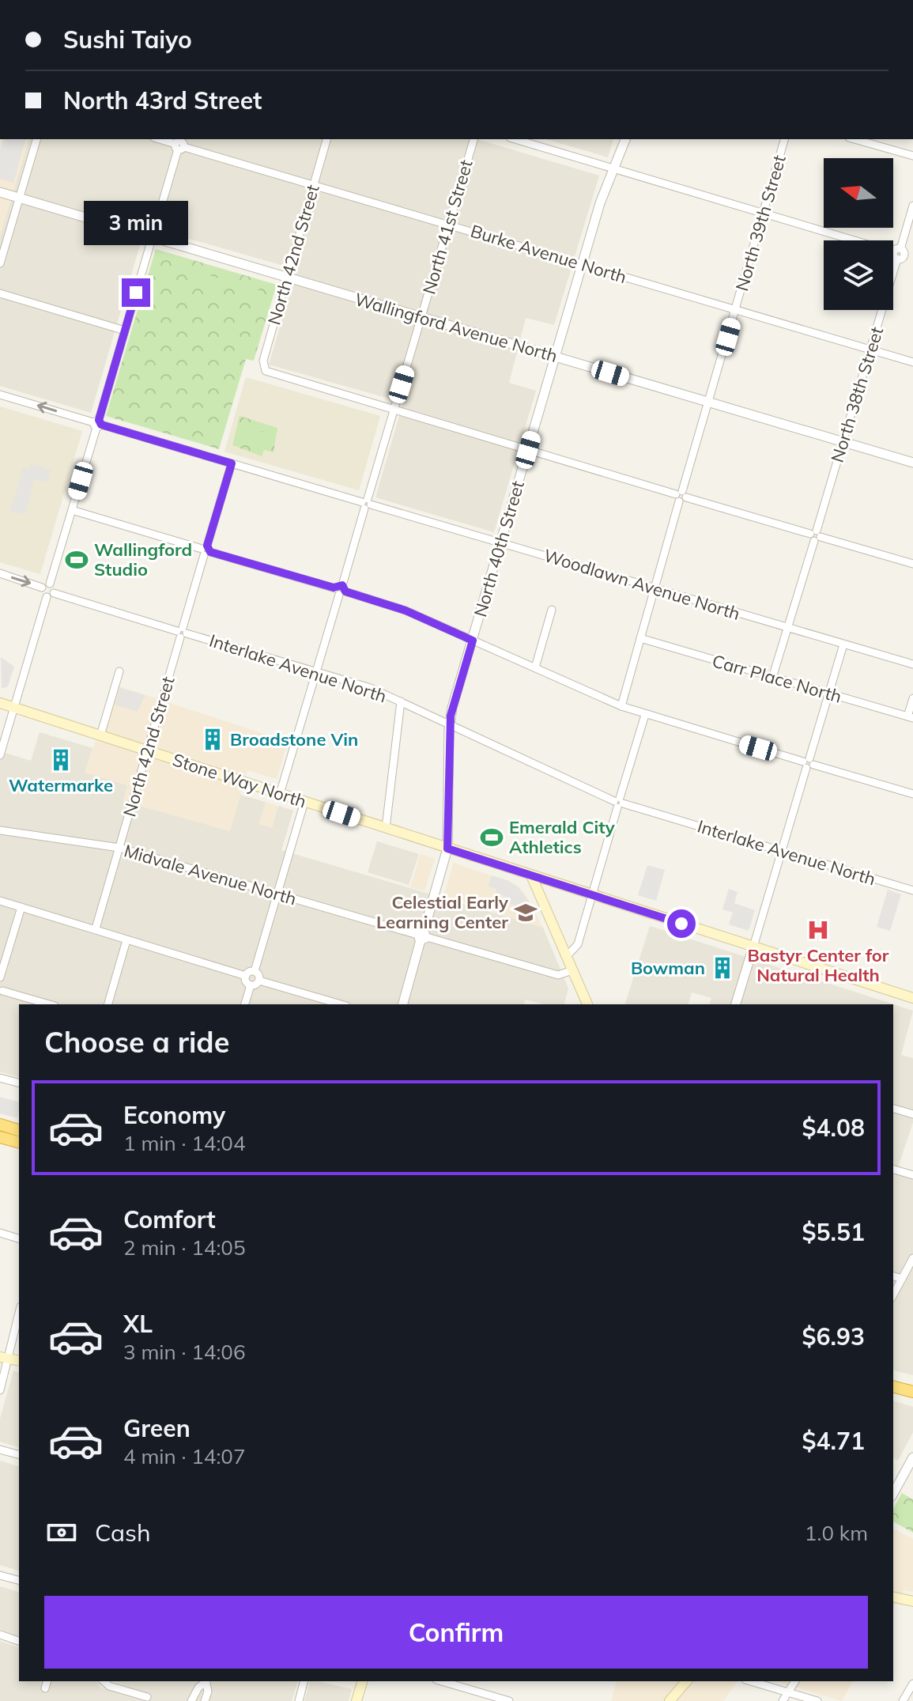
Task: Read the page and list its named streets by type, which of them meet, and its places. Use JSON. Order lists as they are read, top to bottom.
{
  "streets": {
    "main road": ["Stone Way North"],
    "street": [
      "North 39th Street",
      "North 41st Street",
      "Burke Avenue North",
      "North 42nd Street",
      "Wallingford Avenue North",
      "North 38th Street",
      "North 40th Street",
      "Woodlawn Avenue North",
      "Interlake Avenue North",
      "Carr Place North",
      "Midvale Avenue North"
    ]
  },
  "crossings": [
    ["North 39th Street", "Burke Avenue North"],
    ["North 39th Street", "Wallingford Avenue North"],
    ["North 39th Street", "Woodlawn Avenue North"],
    ["North 39th Street", "Carr Place North"],
    ["North 41st Street", "Burke Avenue North"],
    ["North 41st Street", "North 42nd Street"],
    ["North 41st Street", "Wallingford Avenue North"],
    ["North 41st Street", "Woodlawn Avenue North"],
    ["North 41st Street", "Interlake Avenue North"],
    ["North 41st Street", "Stone Way North"],
    ["Burke Avenue North", "North 42nd Street"],
    ["Burke Avenue North", "North 38th Street"],
    ["Burke Avenue North", "North 40th Street"],
    ["North 42nd Street", "Wallingford Avenue North"],
    ["North 42nd Street", "Woodlawn Avenue North"],
    ["North 42nd Street", "Interlake Avenue North"],
    ["North 42nd Street", "Stone Way North"],
    ["North 42nd Street", "Midvale Avenue North"],
    ["Wallingford Avenue North", "North 38th Street"],
    ["Wallingford Avenue North", "North 40th Street"],
    ["North 38th Street", "Woodlawn Avenue North"],
    ["North 38th Street", "Carr Place North"],
    ["North 40th Street", "Woodlawn Avenue North"],
    ["North 40th Street", "Interlake Avenue North"],
    ["North 40th Street", "Stone Way North"],
    ["North 40th Street", "Midvale Avenue North"]
  ],
  "places": {
    "sports": ["Wallingford Studio", "Emerald City Athletics"],
    "building": ["Broadstone Vin", "Watermarke", "Bowman"],
    "school or university": ["Celestial Early Learning Center"],
    "hospital": ["Bastyr Center for Natural Health"]
  },
  "north": "left",
  "page": {
    "banner": ["Sushi Taiyo", "North 43rd Street"],
    "bubble": "3 min",
    "heading": "Choose a ride",
    "list": [
      {
        "name": "Economy",
        "note": "1 min · 14:04",
        "value": "$4.08"
      },
      {
        "name": "Comfort",
        "note": "2 min · 14:05",
        "value": "$5.51"
      },
      {
        "name": "XL",
        "note": "3 min · 14:06",
        "value": "$6.93"
      },
      {
        "name": "Green",
        "note": "4 min · 14:07",
        "value": "$4.71"
      }
    ],
    "pay": ["Cash", "1.0 km"],
    "buttons": "Confirm"
  }
}
